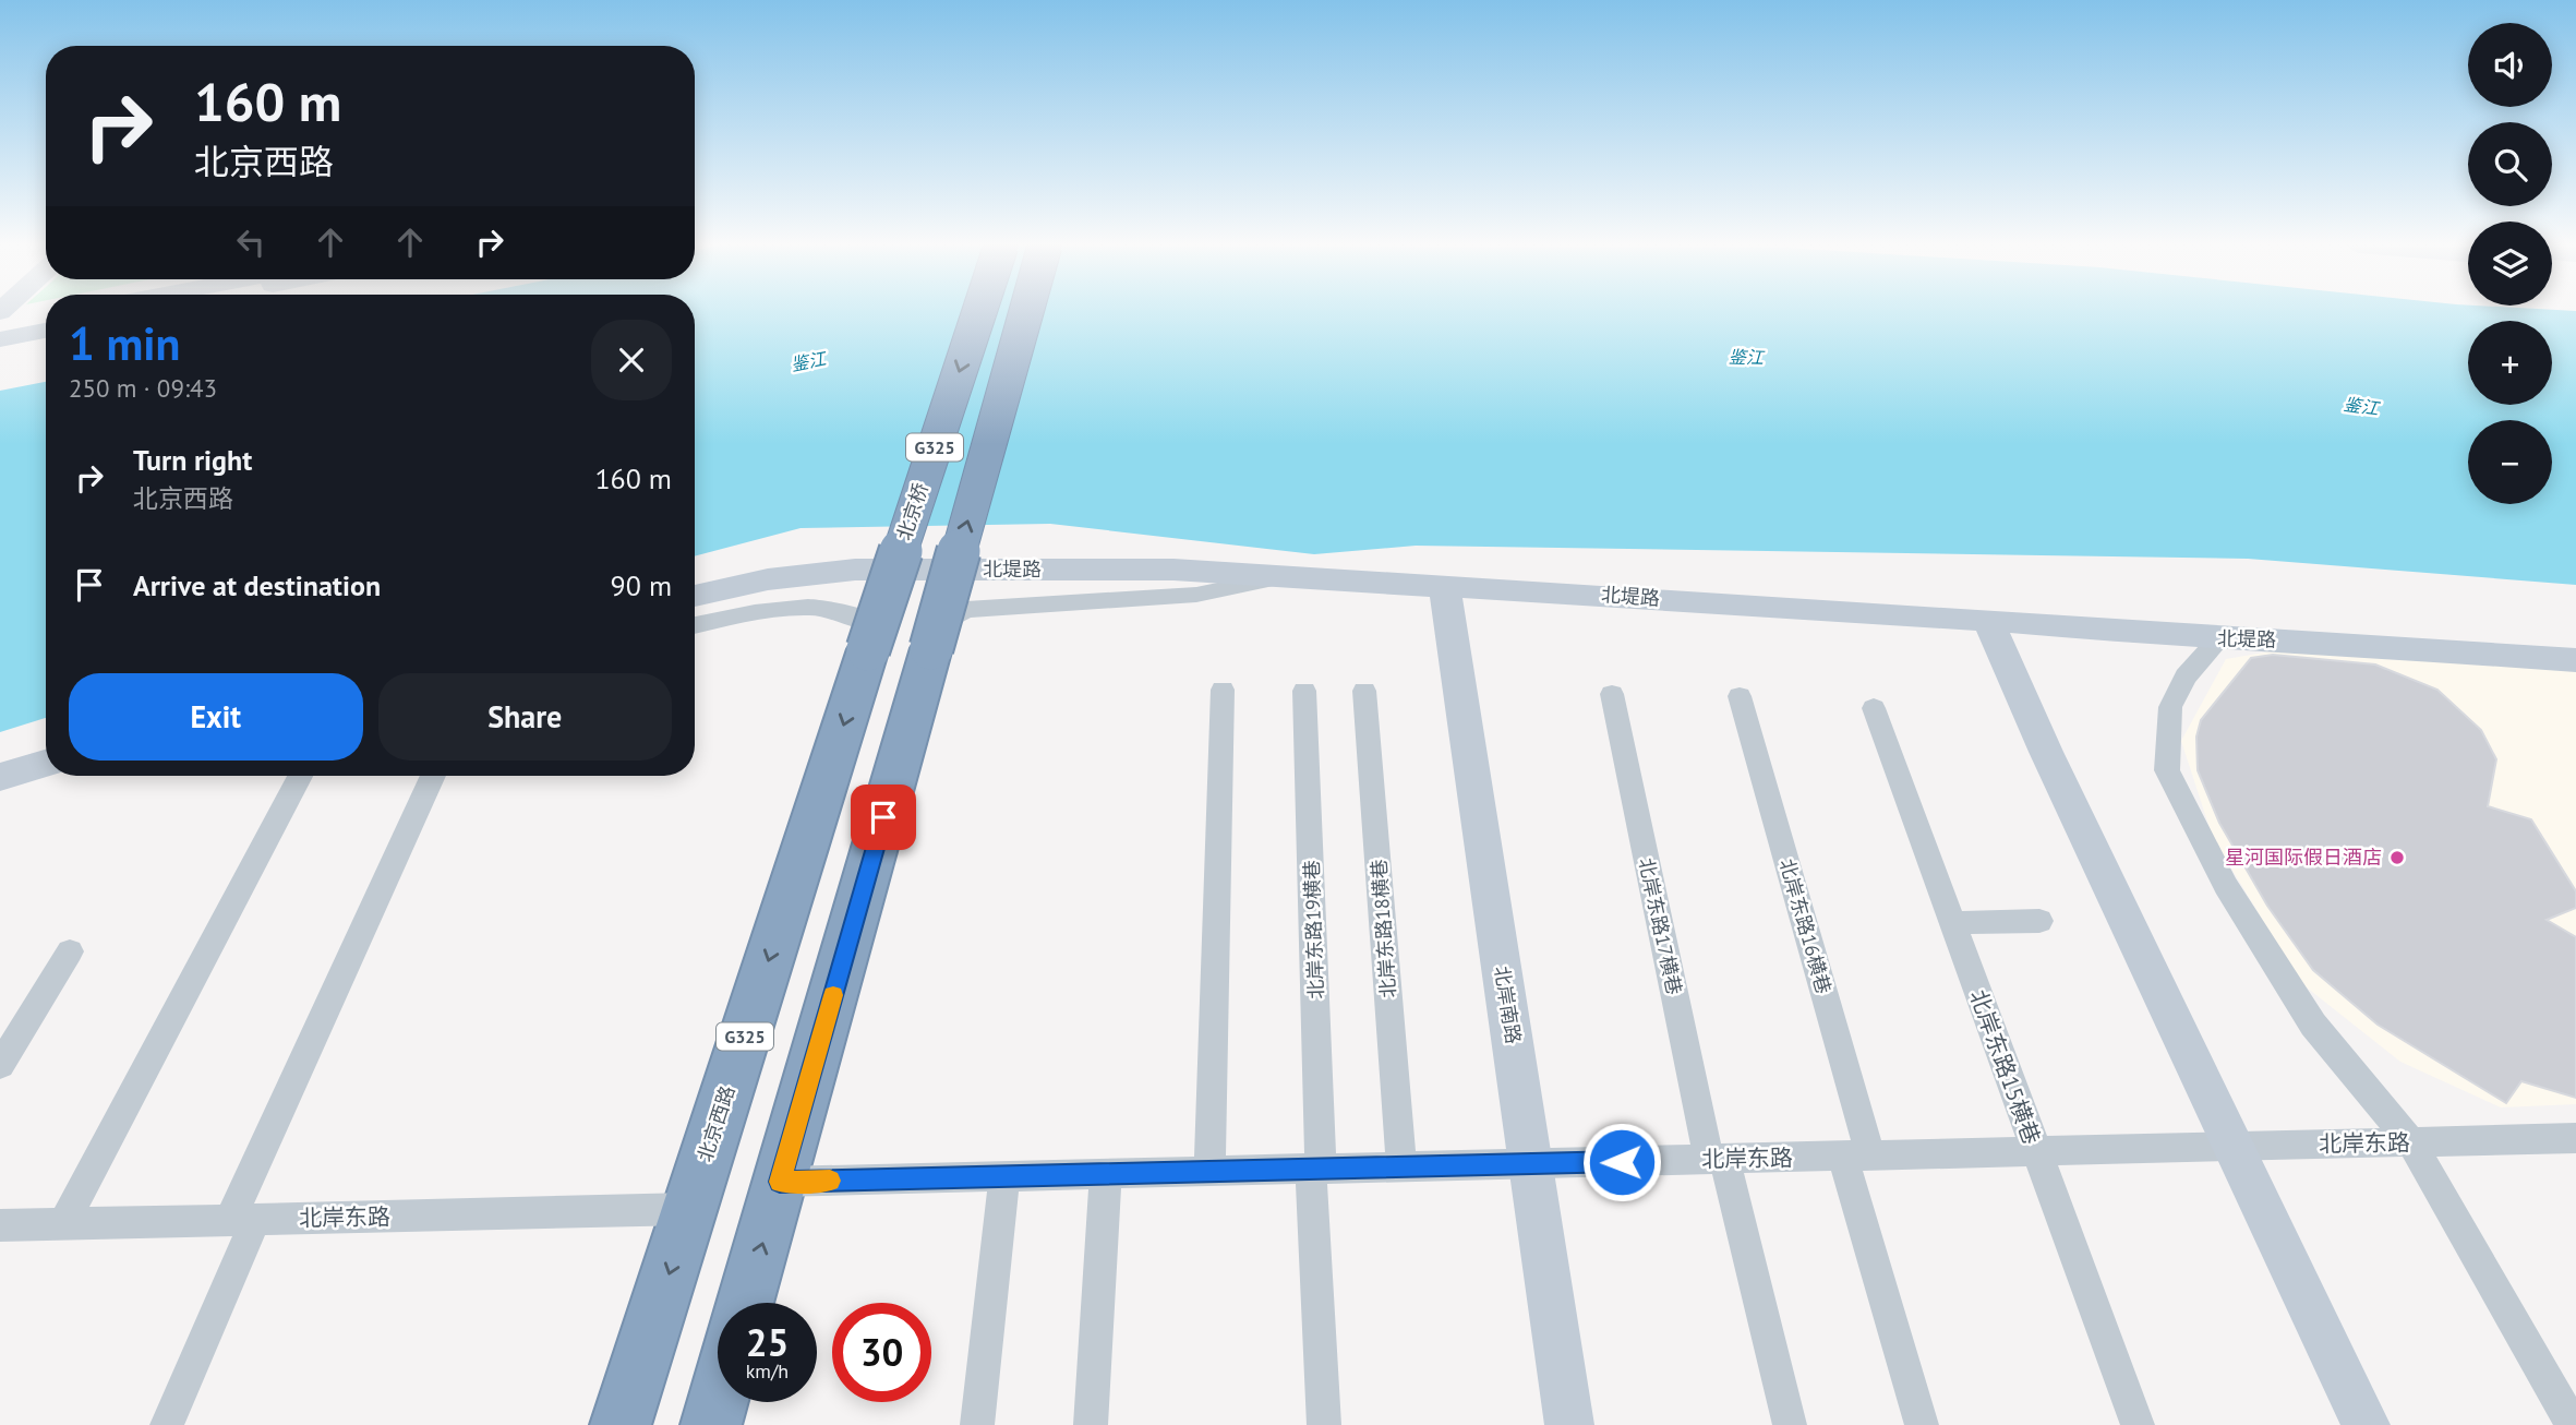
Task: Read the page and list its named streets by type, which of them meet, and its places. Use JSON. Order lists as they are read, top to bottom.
{
  "streets": {
    "highway": ["G325", "北京桥", "北京西路"],
    "main road": ["北堤路", "北岸南路"],
    "street": [
      "北岸东路17横巷",
      "北岸东路16横巷",
      "北岸东路18横巷",
      "北岸东路19横巷",
      "北岸东路15横巷",
      "北岸东路"
    ]
  },
  "crossings": [
    ["G325", "北岸东路"],
    ["北京桥", "北京西路"],
    ["北堤路", "北岸南路"],
    ["北岸东路17横巷", "北岸东路"],
    ["北岸东路16横巷", "北岸东路"],
    ["北岸东路18横巷", "北岸东路"],
    ["北岸东路19横巷", "北岸东路"],
    ["北岸南路", "北岸东路"],
    ["北岸东路15横巷", "北岸东路"],
    ["北京西路", "北岸东路"]
  ],
  "water": ["鉴江"],
  "places": ["星河国际假日酒店"],
  "page": {
    "map_buttons": ["+", "−"],
    "turn": ["160 m", "北京西路"],
    "heading": ["1 min", "250 m · 09:43"],
    "list": [
      {
        "name": "Turn right",
        "note": "北京西路",
        "value": "160 m"
      },
      {
        "name": "Arrive at destination",
        "value": "90 m"
      }
    ],
    "buttons": ["Exit", "Share"],
    "speed": "25 km/h",
    "limit": "30"
  }
}
